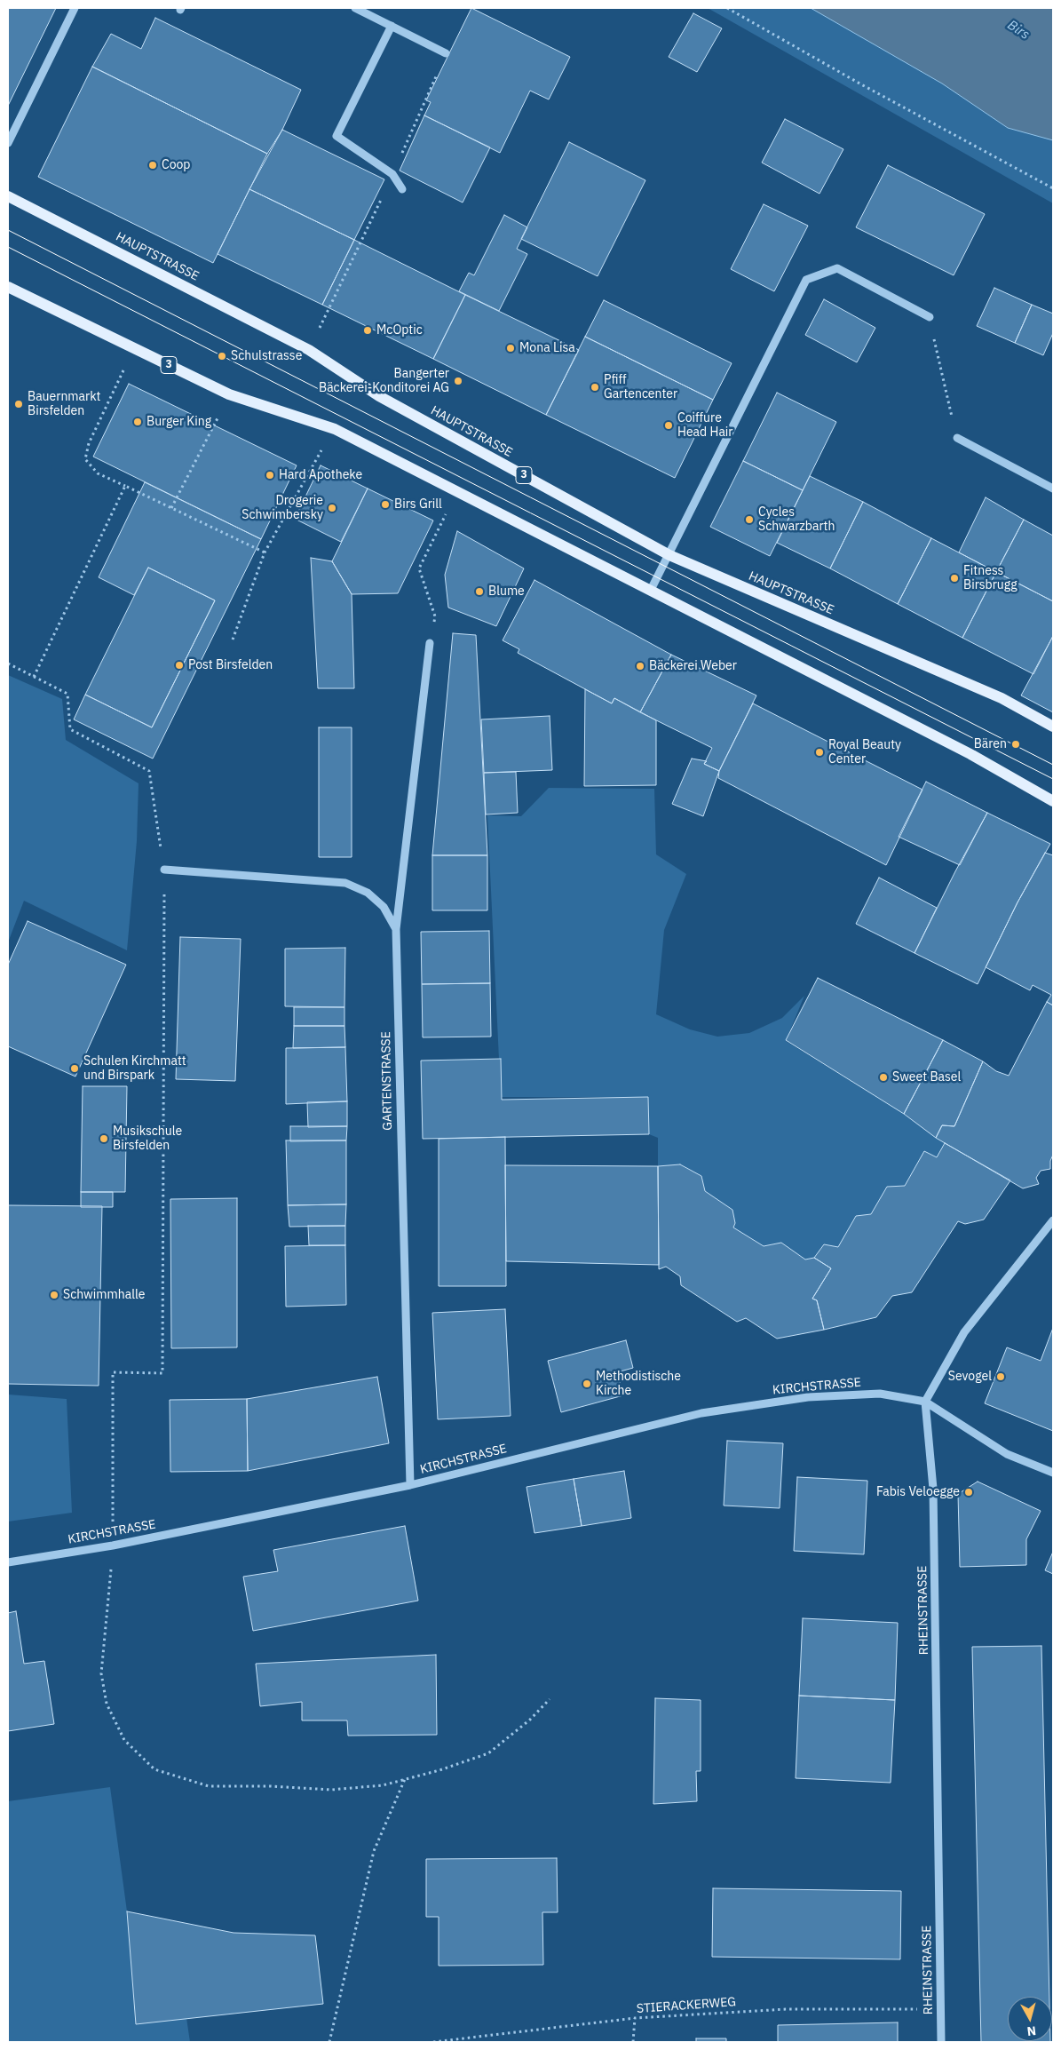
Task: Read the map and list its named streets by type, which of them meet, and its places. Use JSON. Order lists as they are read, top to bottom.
{
  "streets": {
    "main road": ["HAUPTSTRASSE", "3"],
    "street": ["GARTENSTRASSE", "KIRCHSTRASSE", "RHEINSTRASSE"],
    "path": ["STIERACKERWEG"]
  },
  "crossings": [
    ["GARTENSTRASSE", "KIRCHSTRASSE"],
    ["KIRCHSTRASSE", "RHEINSTRASSE"],
    ["RHEINSTRASSE", "STIERACKERWEG"]
  ],
  "water": ["Birs"],
  "places": [
    "Coop",
    "McOptic",
    "Mona Lisa",
    "Schulstrasse",
    "Bangerter Bäckerei-Konditorei AG",
    "Pfiff Gartencenter",
    "Bauernmarkt Birsfelden",
    "Burger King",
    "Coiffure Head Hair",
    "Hard Apotheke",
    "Birs Grill",
    "Drogerie Schwimbersky",
    "Cycles Schwarzbarth",
    "Fitness Birsbrugg",
    "Blume",
    "Post Birsfelden",
    "Bäckerei Weber",
    "Bären",
    "Royal Beauty Center",
    "Schulen Kirchmatt und Birspark",
    "Sweet Basel",
    "Musikschule Birsfelden",
    "Schwimmhalle",
    "Sevogel",
    "Methodistische Kirche",
    "Fabis Veloegge"
  ],
  "north": "bottom"
}
